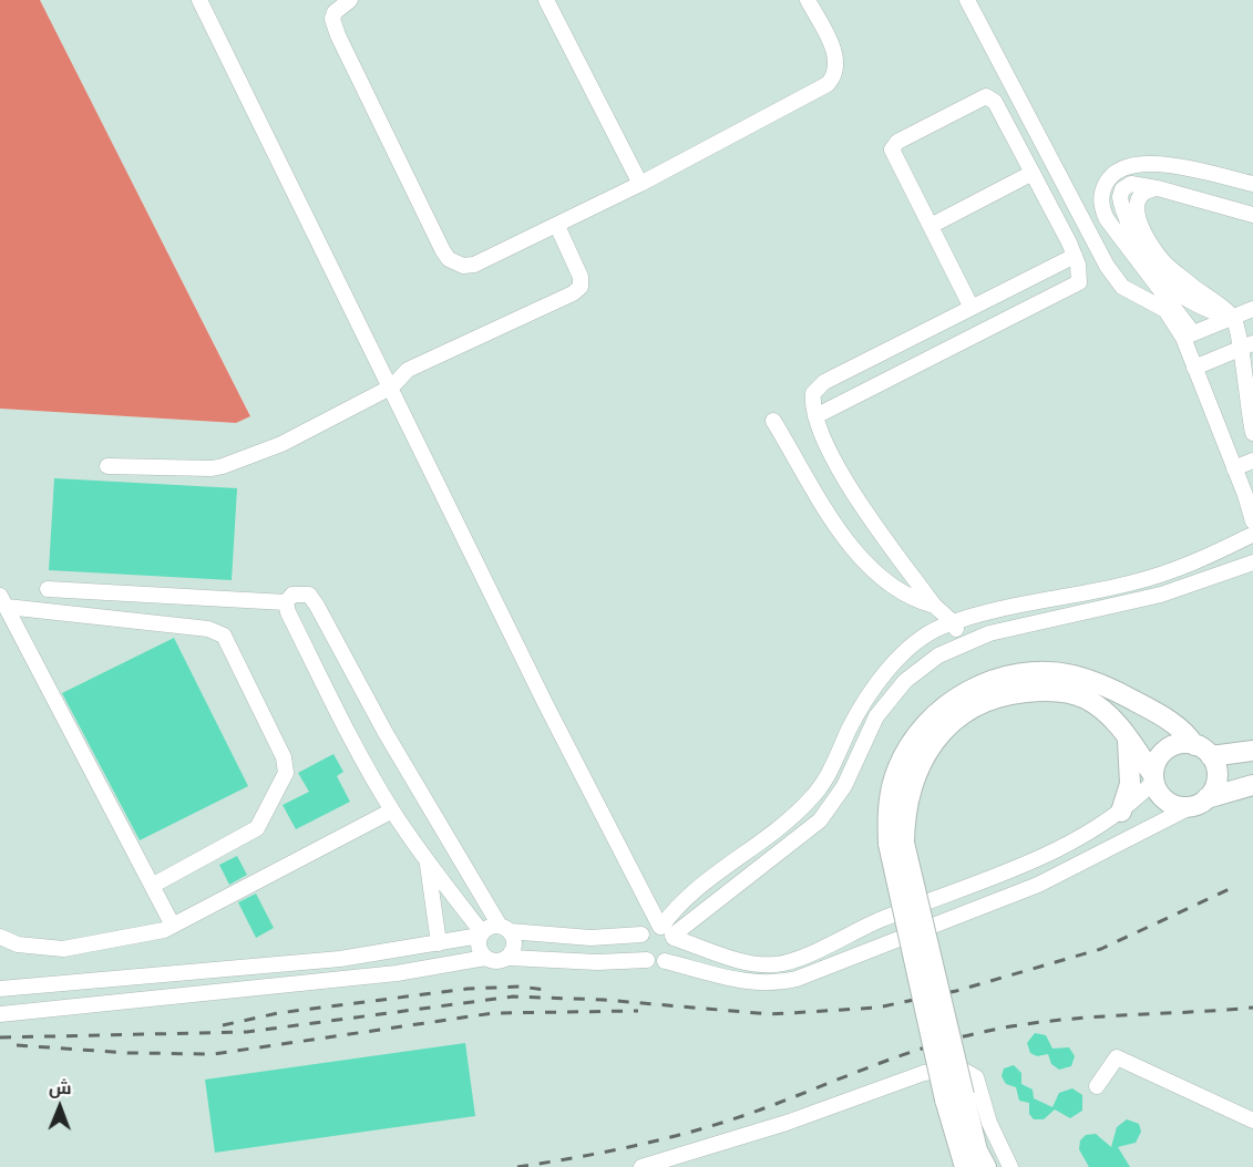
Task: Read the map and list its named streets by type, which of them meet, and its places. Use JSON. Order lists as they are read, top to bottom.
{
  "north": "top"
}
